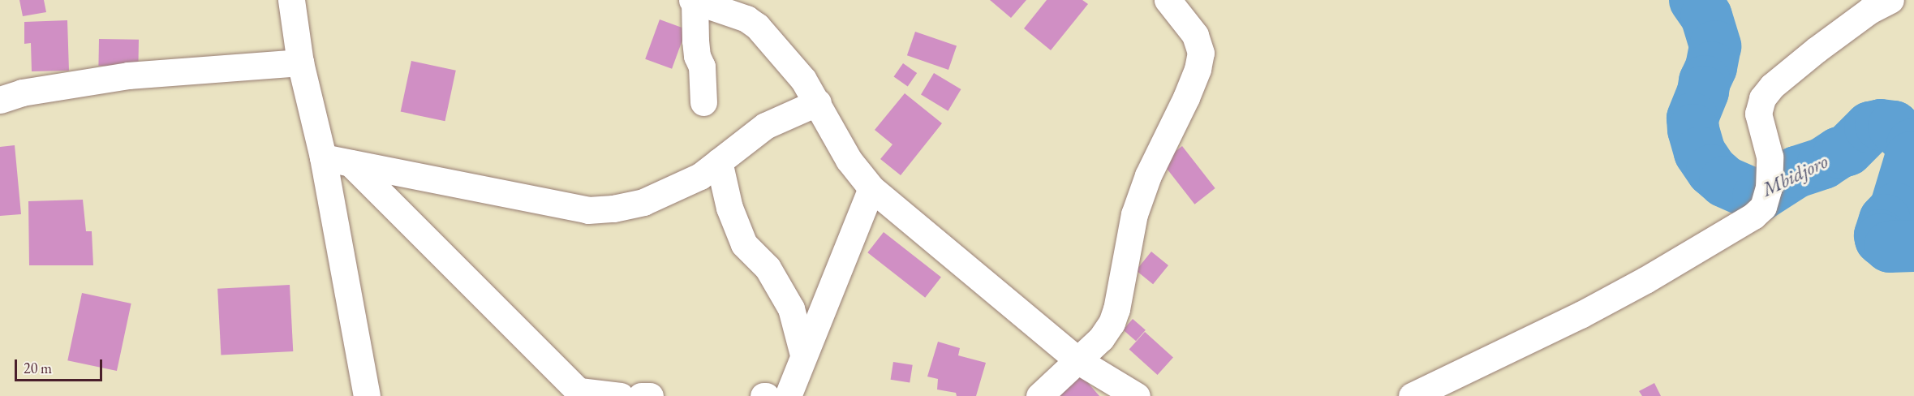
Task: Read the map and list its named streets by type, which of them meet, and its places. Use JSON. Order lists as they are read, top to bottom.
{
  "water": ["Mbidjoro"],
  "scale_bar": "20 m"
}
